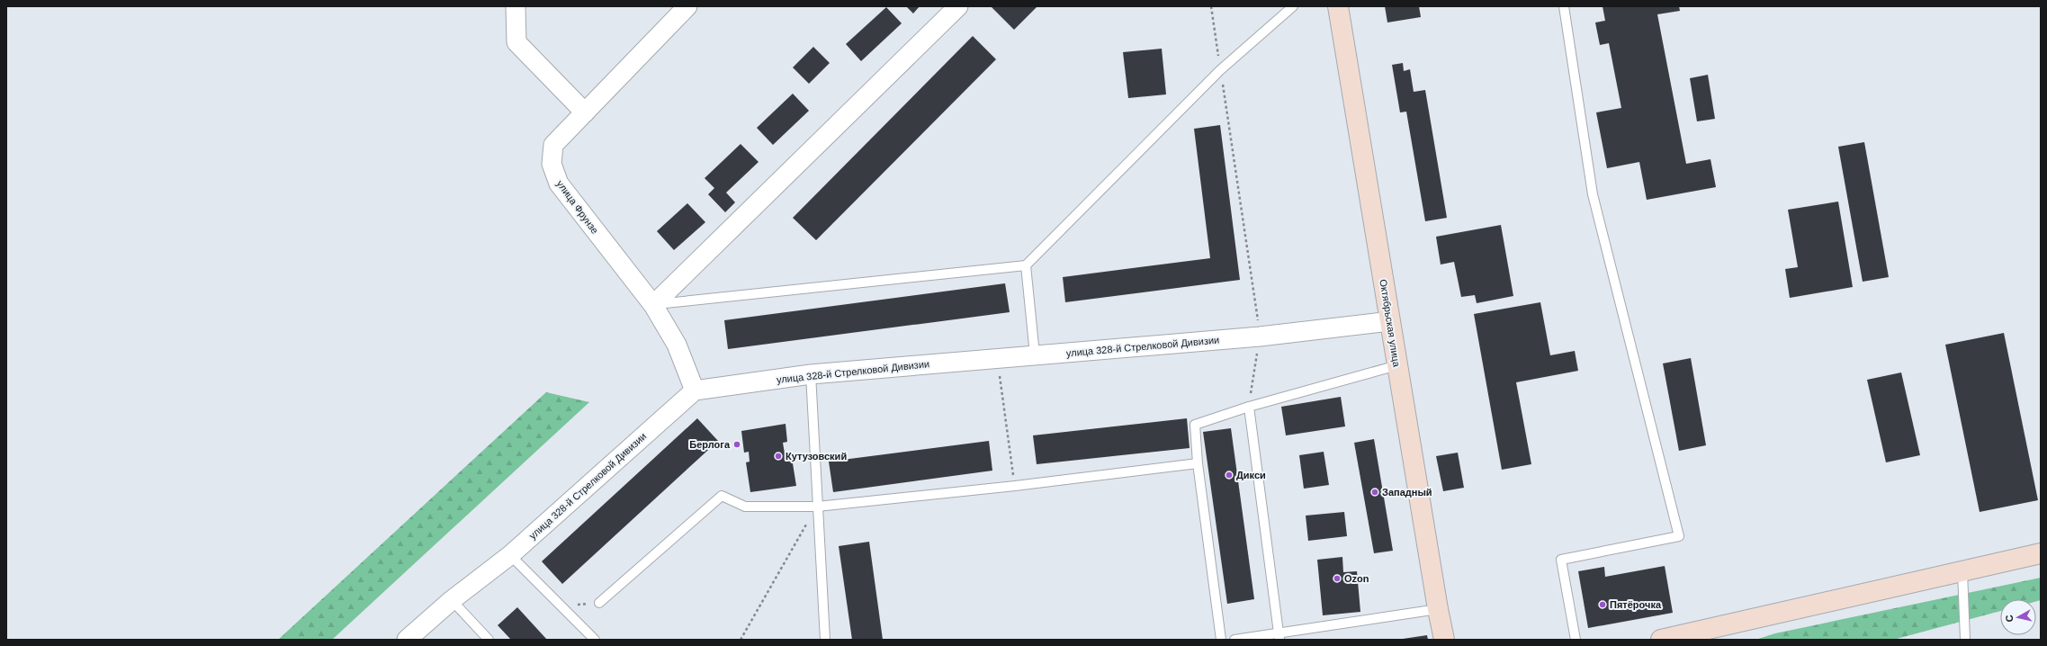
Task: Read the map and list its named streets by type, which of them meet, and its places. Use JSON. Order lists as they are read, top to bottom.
{
  "streets": {
    "main road": ["Октябрьская улица"],
    "street": ["улица Фрунзе", "улица 328-й Стрелковой Дивизии"]
  },
  "crossings": [
    ["улица Фрунзе", "улица 328-й Стрелковой Дивизии"],
    ["Октябрьская улица", "улица 328-й Стрелковой Дивизии"]
  ],
  "places": [
    "Берлога",
    "Кутузовский",
    "Дикси",
    "Западный",
    "Ozon",
    "Пятёрочка"
  ],
  "north": "left"
}
